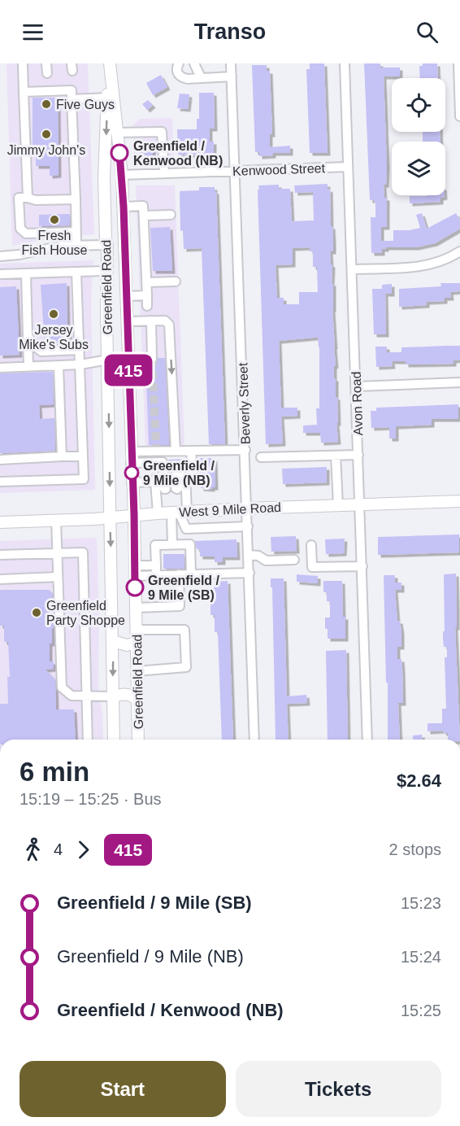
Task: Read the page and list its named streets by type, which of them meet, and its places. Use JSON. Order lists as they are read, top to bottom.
{
  "streets": {
    "main road": ["Greenfield Road", "West 9 Mile Road"],
    "street": ["Kenwood Street", "Beverly Street", "Avon Road"]
  },
  "crossings": [
    ["Kenwood Street", "Greenfield Road"],
    ["Kenwood Street", "Beverly Street"],
    ["Kenwood Street", "Avon Road"],
    ["Greenfield Road", "West 9 Mile Road"],
    ["Beverly Street", "West 9 Mile Road"],
    ["Avon Road", "West 9 Mile Road"]
  ],
  "places": [
    "Five Guys",
    "Jimmy John's",
    "Greenfield / Kenwood (NB)",
    "Fresh Fish House",
    "Jersey Mike's Subs",
    "Greenfield / 9 Mile (NB)",
    "Greenfield / 9 Mile (SB)",
    "Greenfield Party Shoppe"
  ],
  "lines": ["bus line 415"],
  "page": {
    "header": "Transo",
    "on_map": "415",
    "heading": ["6 min", "15:19 – 15:25 · Bus", "$2.64"],
    "legs": ["4", "415", "2 stops"],
    "list": [
      {
        "name": "Greenfield / 9 Mile (SB)",
        "value": "15:23"
      },
      {
        "name": "Greenfield / 9 Mile (NB)",
        "value": "15:24"
      },
      {
        "name": "Greenfield / Kenwood (NB)",
        "value": "15:25"
      }
    ],
    "buttons": ["Start", "Tickets"]
  }
}
